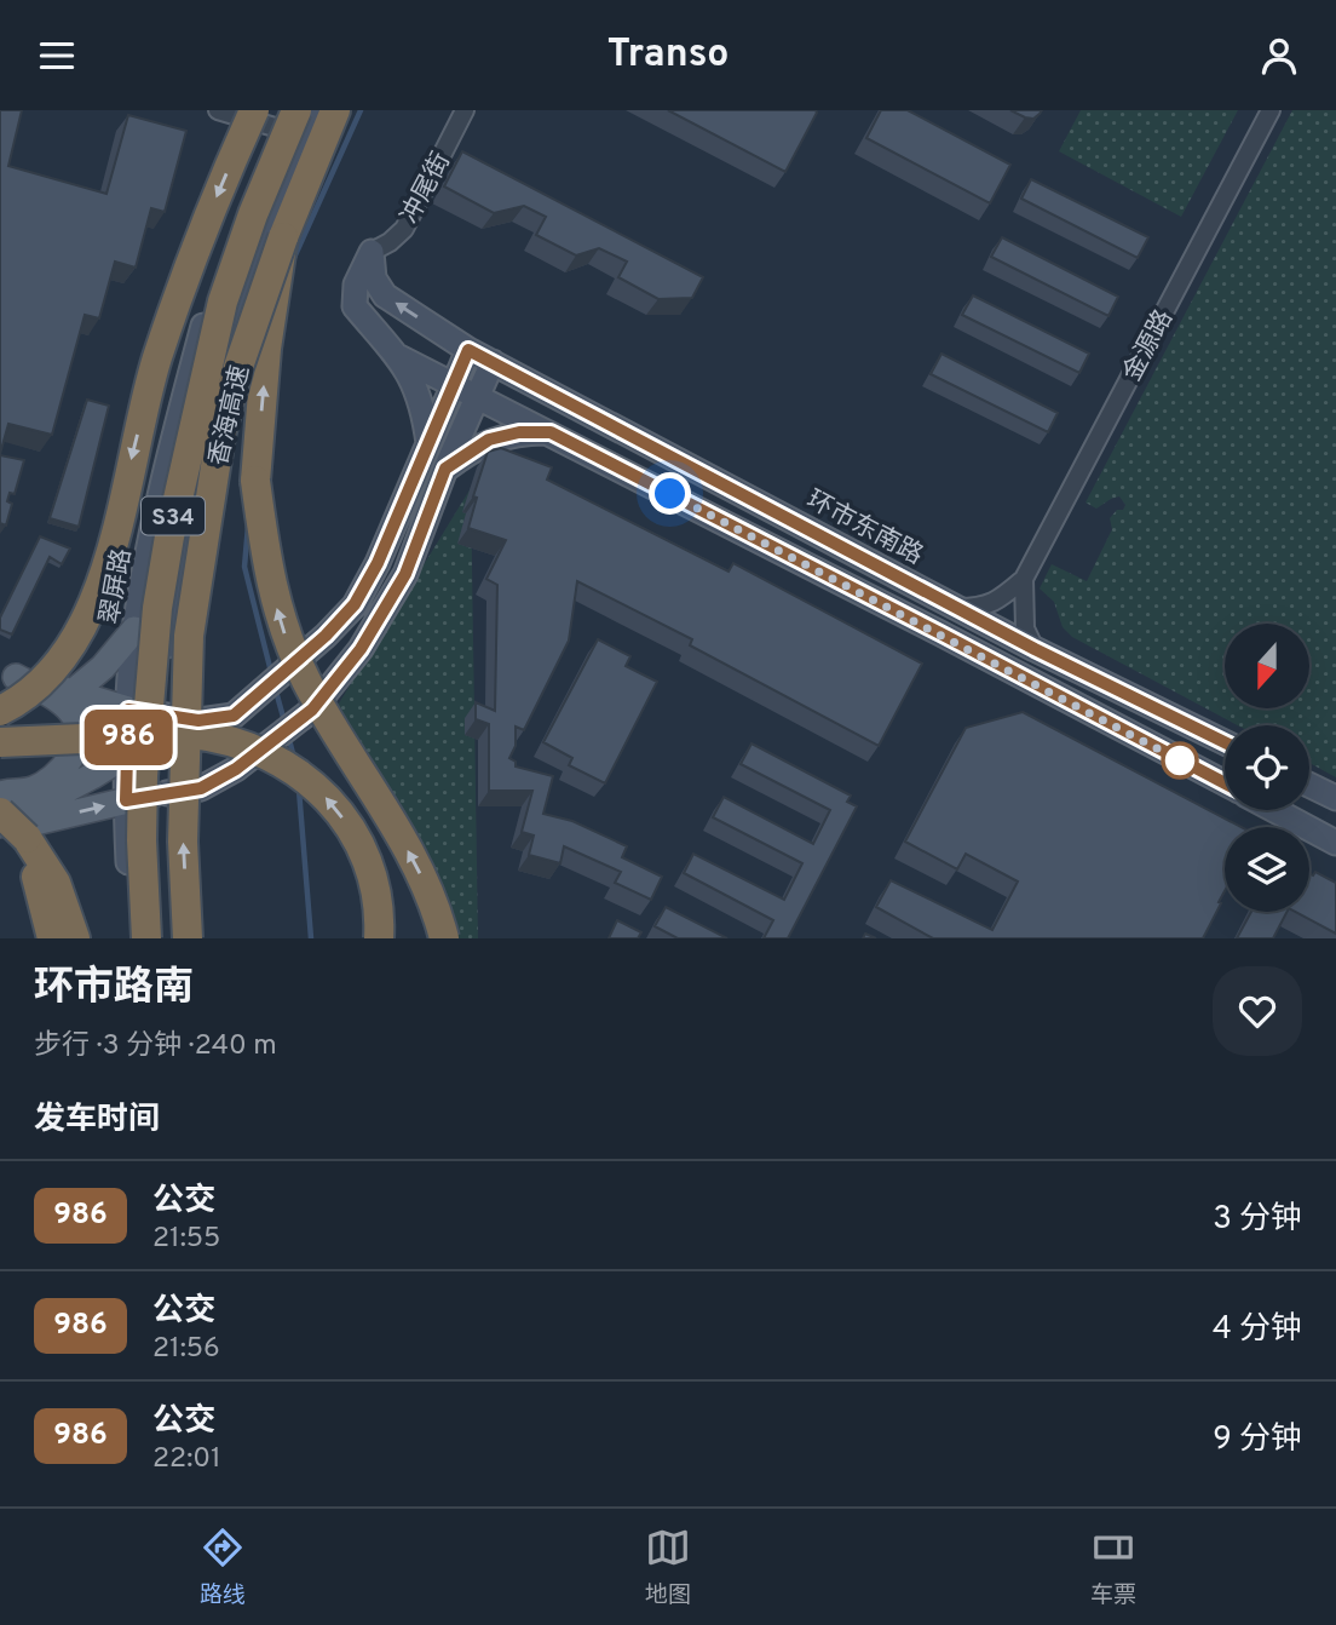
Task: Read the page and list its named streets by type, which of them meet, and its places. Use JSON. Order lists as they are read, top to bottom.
{
  "streets": {
    "highway": ["香海高速", "S34"],
    "main road": ["环市东南路", "翠屏路"],
    "street": ["冲尾街", "金源路"]
  },
  "crossings": [
    ["冲尾街", "环市东南路"],
    ["香海高速", "翠屏路"]
  ],
  "lines": ["bus line 986"],
  "north": "bottom",
  "page": {
    "header": "Transo",
    "on_map": "986",
    "heading": [
      ["环市路南", "步行 · 3 分钟 · 240 m"],
      "发车时间"
    ],
    "list": [
      {
        "mark": "986",
        "name": "公交",
        "note": "21:55",
        "value": "3 分钟"
      },
      {
        "mark": "986",
        "name": "公交",
        "note": "21:56",
        "value": "4 分钟"
      },
      {
        "mark": "986",
        "name": "公交",
        "note": "22:01",
        "value": "9 分钟"
      }
    ],
    "tabs": ["路线", "地图", "车票"]
  }
}
